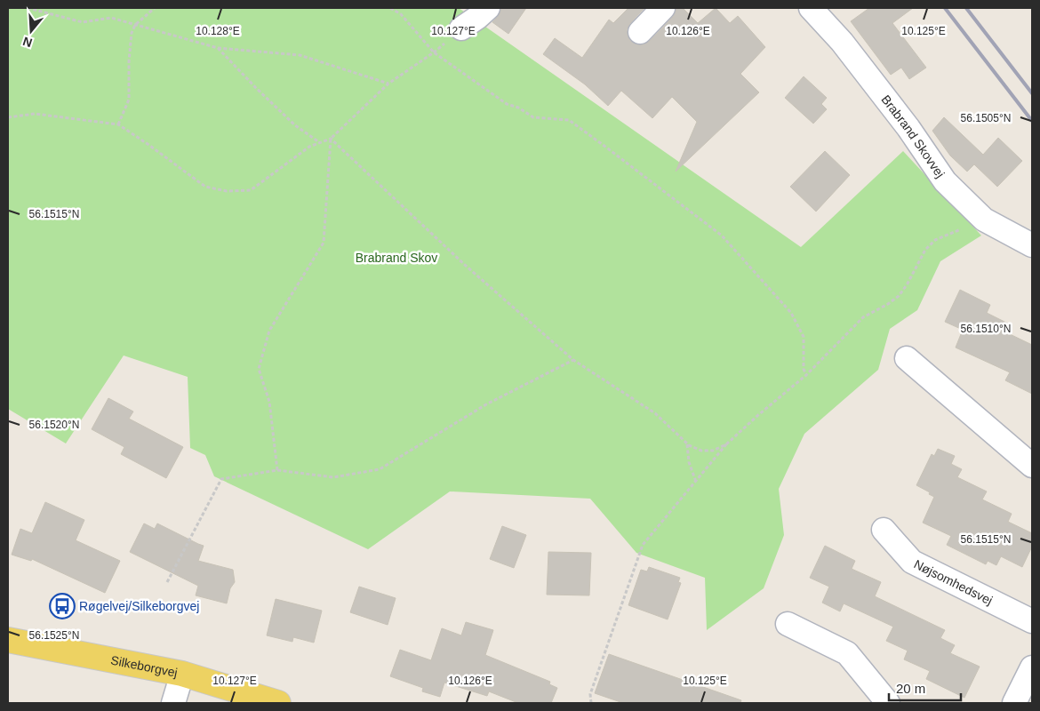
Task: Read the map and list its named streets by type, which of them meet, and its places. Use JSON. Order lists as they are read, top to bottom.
{
  "streets": {
    "main road": ["Silkeborgvej"],
    "street": ["Brabrand Skovvej", "Nøjsomhedsvej"]
  },
  "parks": ["Brabrand Skov"],
  "places": {
    "bus stop": ["Røgelvej/Silkeborgvej"]
  },
  "scale_bar": "20 m",
  "north": "bottom",
  "coordinates": [
    "10.128°E",
    "10.127°E",
    "10.126°E",
    "10.125°E",
    "56.1505°N",
    "56.1515°N",
    "56.1510°N",
    "56.1520°N",
    "56.1525°N"
  ]
}
